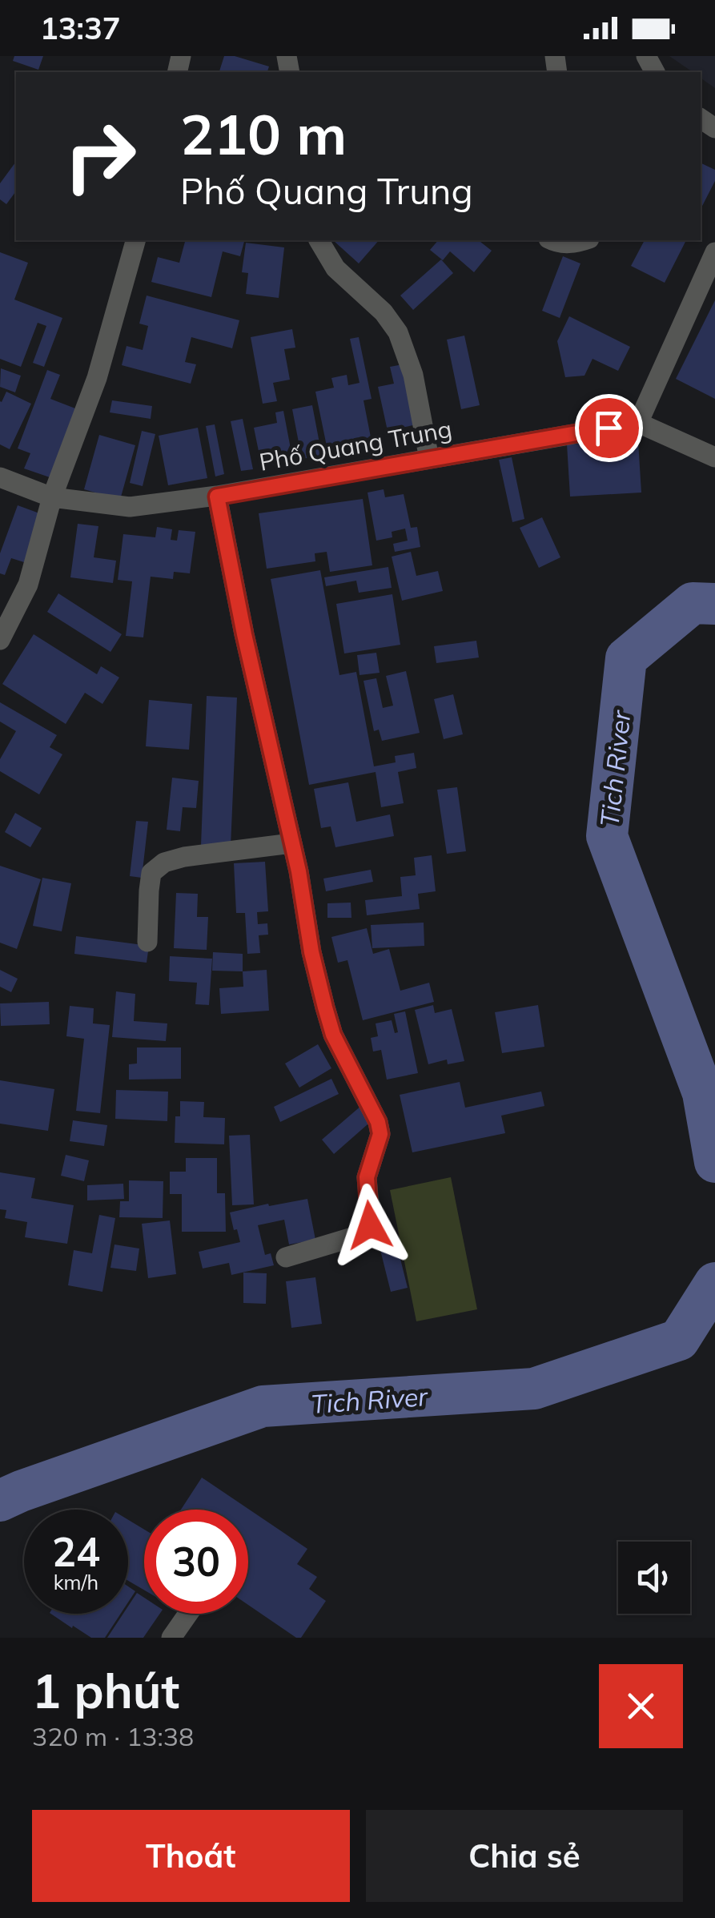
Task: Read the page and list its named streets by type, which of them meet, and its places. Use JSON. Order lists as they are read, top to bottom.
{
  "streets": {
    "street": ["Phố Quang Trung"]
  },
  "water": ["Tich River"],
  "page": {
    "status": "13:37",
    "turn": ["210 m", "Phố Quang Trung"],
    "speed": "24 km/h",
    "limit": "30",
    "heading": ["1 phút", "320 m · 13:38"],
    "buttons": ["Thoát", "Chia sẻ"]
  }
}
